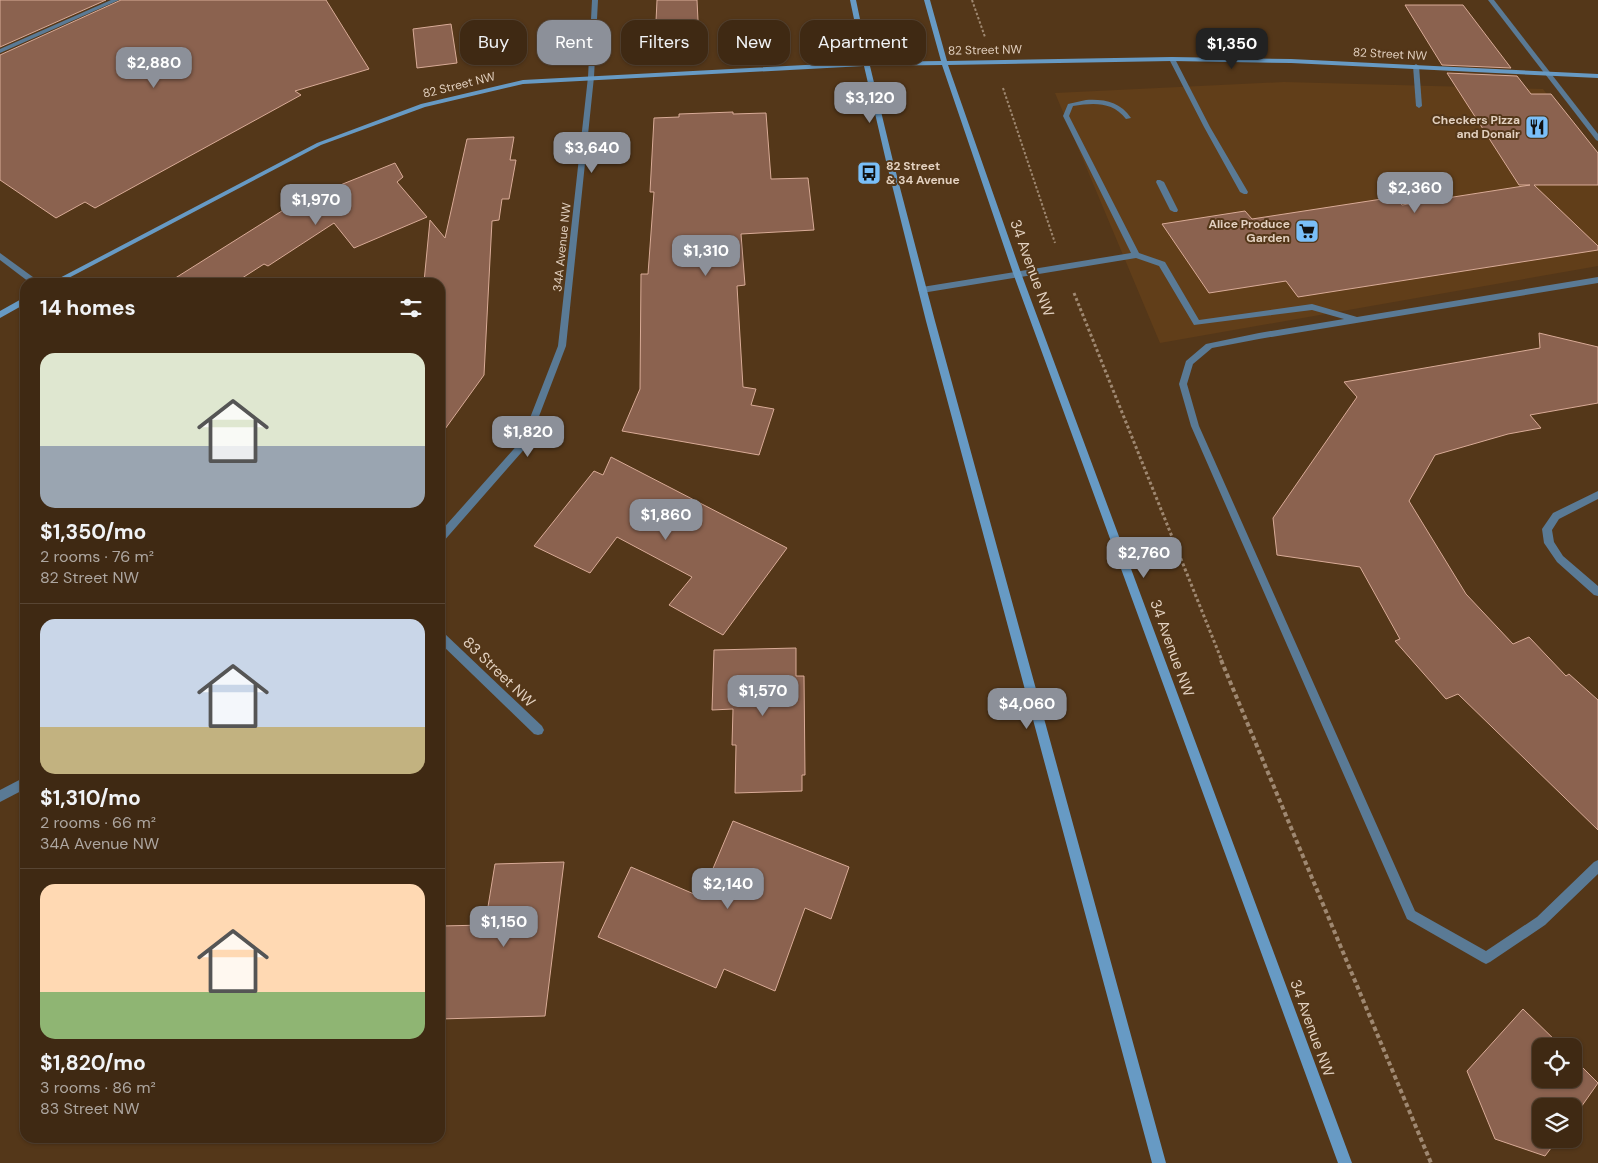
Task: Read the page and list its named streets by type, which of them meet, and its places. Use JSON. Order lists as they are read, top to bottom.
{
  "streets": {
    "main road": ["82 Street NW", "34 Avenue NW"],
    "street": ["34A Avenue NW", "83 Street NW"]
  },
  "crossings": [
    ["82 Street NW", "34A Avenue NW"],
    ["82 Street NW", "34 Avenue NW"]
  ],
  "places": {
    "restaurant": ["Checkers Pizza and Donair"],
    "bus stop": ["82 Street & 34 Avenue"],
    "supermarket": ["Alice Produce Garden"]
  },
  "page": {
    "chip": [
      "Buy",
      "Rent",
      "Filters",
      "New",
      "Apartment"
    ],
    "price": [
      "$1,350",
      "$2,880",
      "$3,120",
      "$3,640",
      "$2,360",
      "$1,970",
      "$1,310",
      "$1,820",
      "$1,860",
      "$2,760",
      "$1,570",
      "$4,060",
      "$2,140",
      "$1,150"
    ],
    "heading": "14 homes",
    "list": [
      {
        "name": "$1,350/mo",
        "note": "2 rooms · 76 m² · 82 Street NW"
      },
      {
        "name": "$1,310/mo",
        "note": "2 rooms · 66 m² · 34A Avenue NW"
      },
      {
        "name": "$1,820/mo",
        "note": "3 rooms · 86 m² · 83 Street NW"
      }
    ]
  }
}
